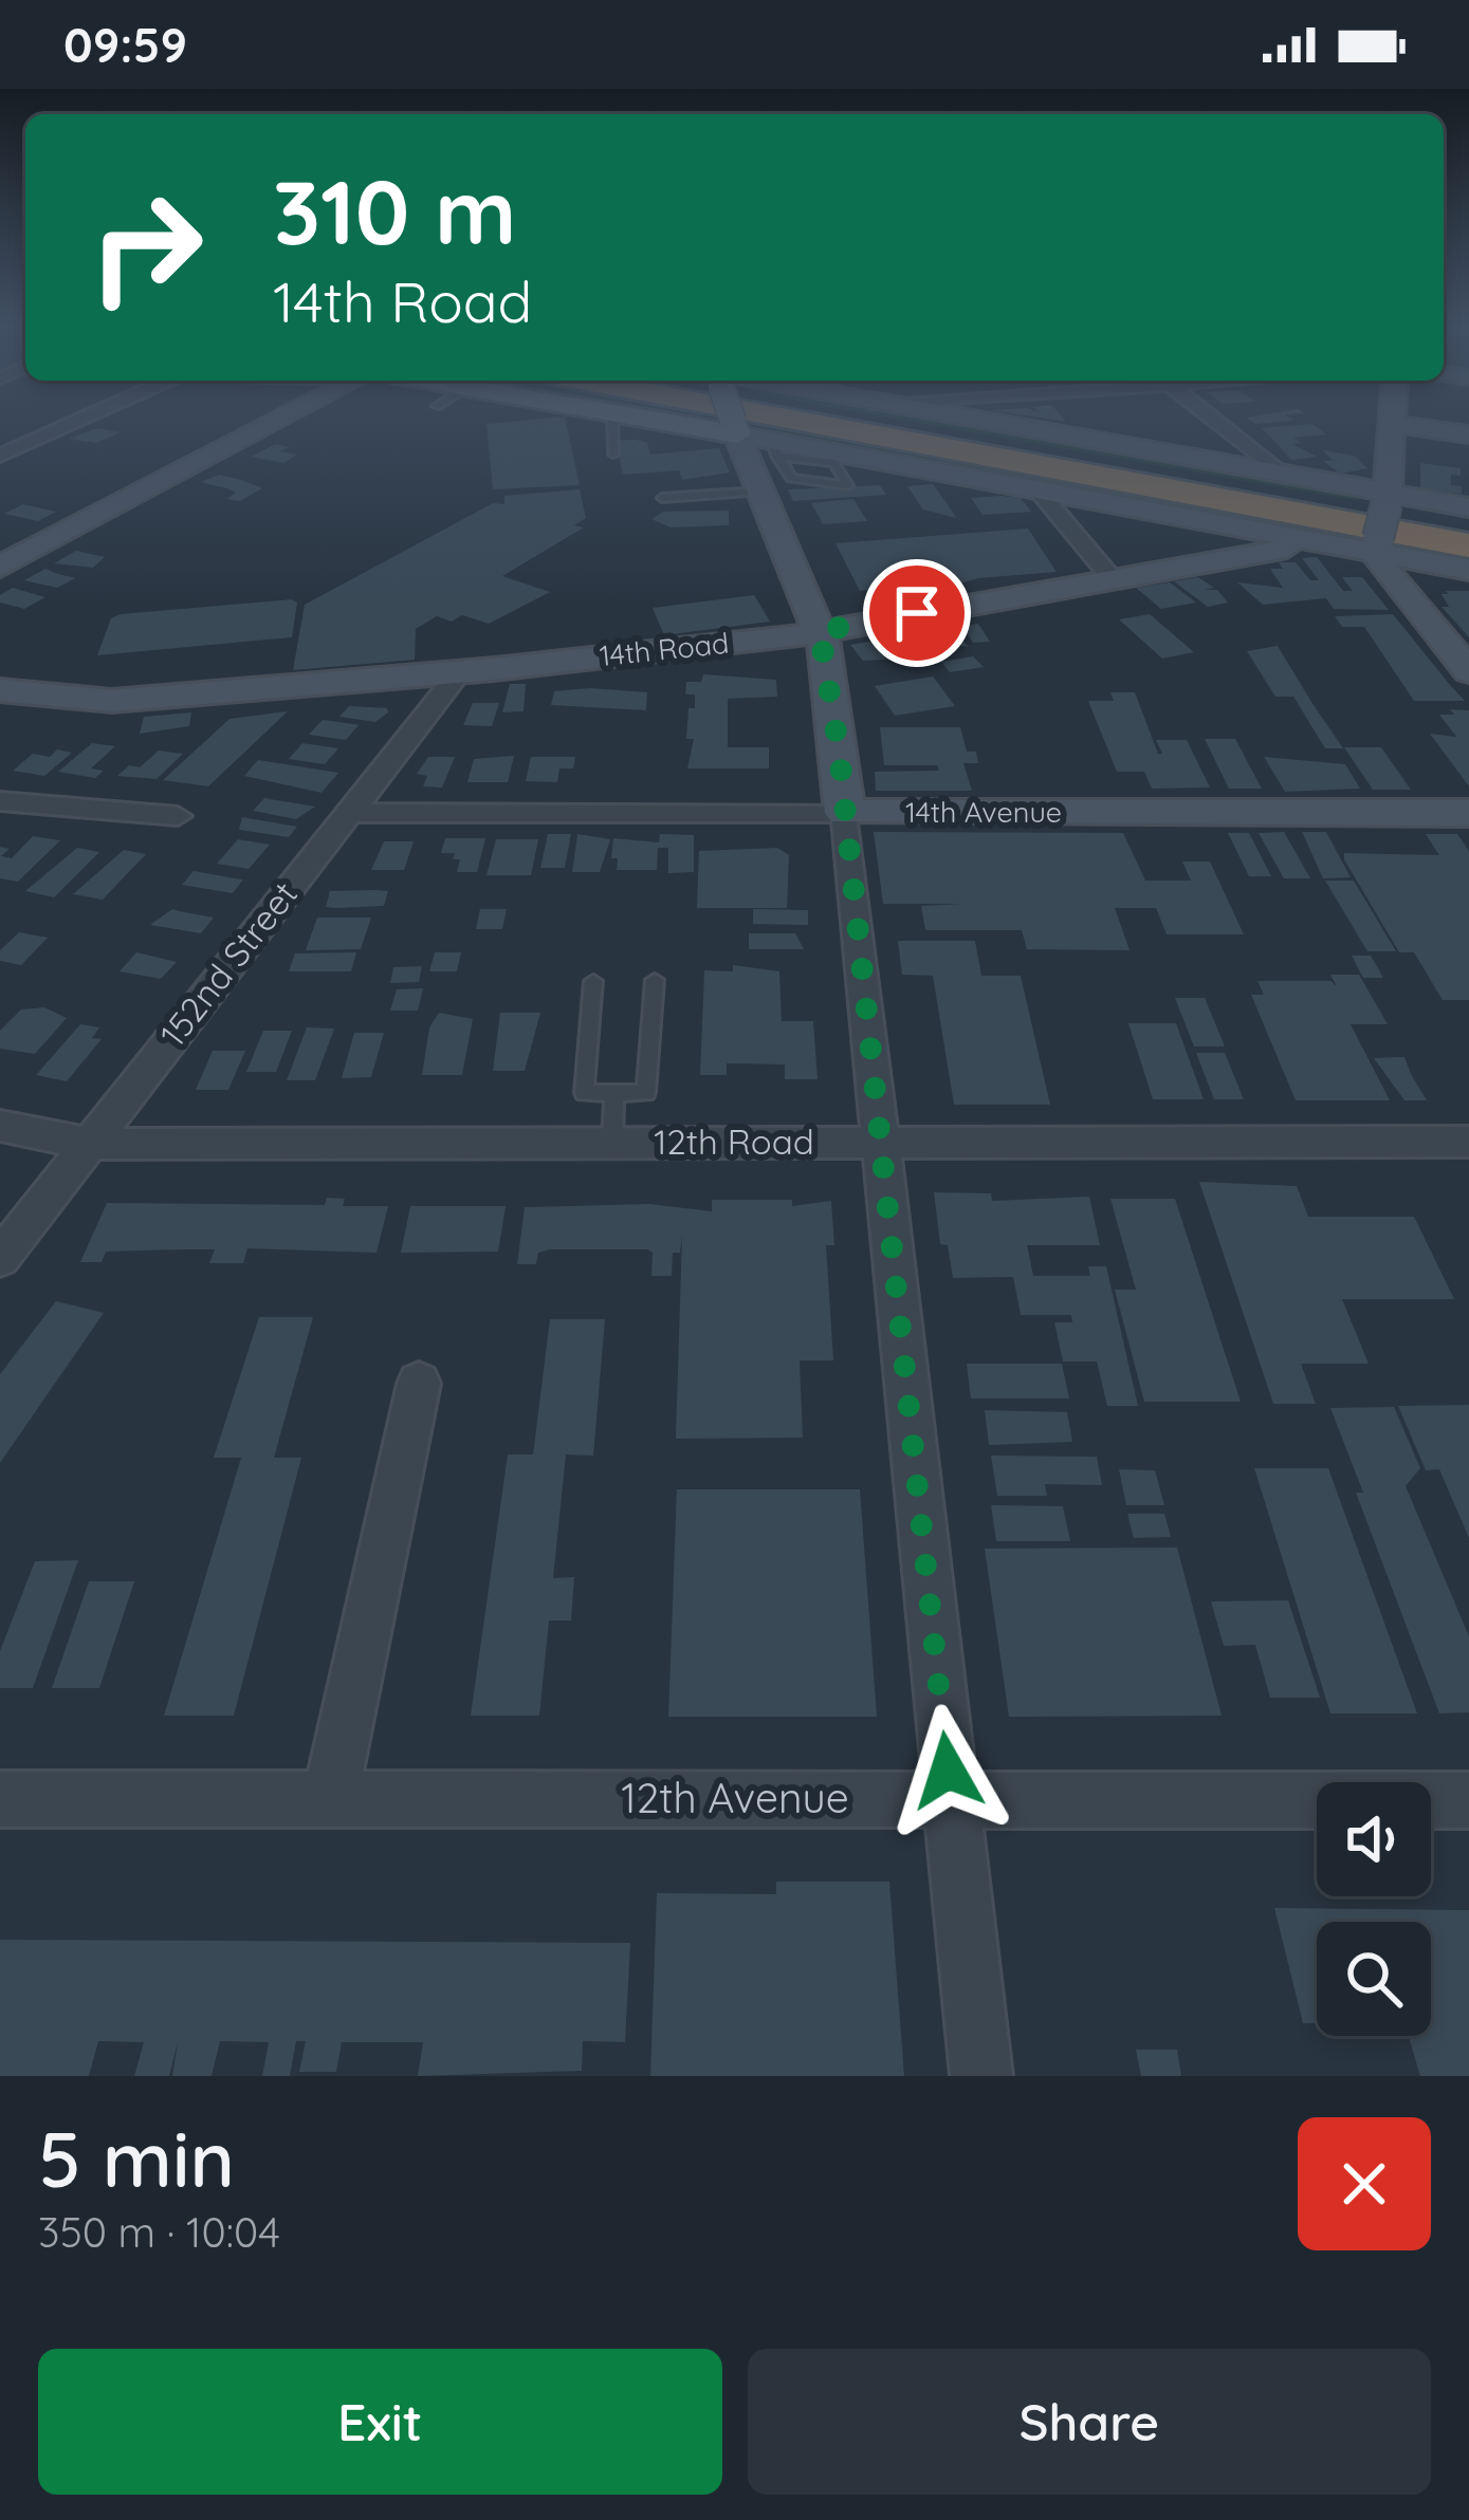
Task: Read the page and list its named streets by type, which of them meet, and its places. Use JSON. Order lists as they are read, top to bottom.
{
  "streets": {
    "street": [
      "14th Road",
      "14th Avenue",
      "152nd Street",
      "12th Road",
      "12th Avenue"
    ]
  },
  "crossings": [
    ["14th Road", "152nd Street"],
    ["14th Avenue", "152nd Street"],
    ["152nd Street", "12th Road"]
  ],
  "page": {
    "status": "09:59",
    "turn": ["310 m", "14th Road"],
    "heading": ["5 min", "350 m · 10:04"],
    "buttons": ["Exit", "Share"]
  }
}
